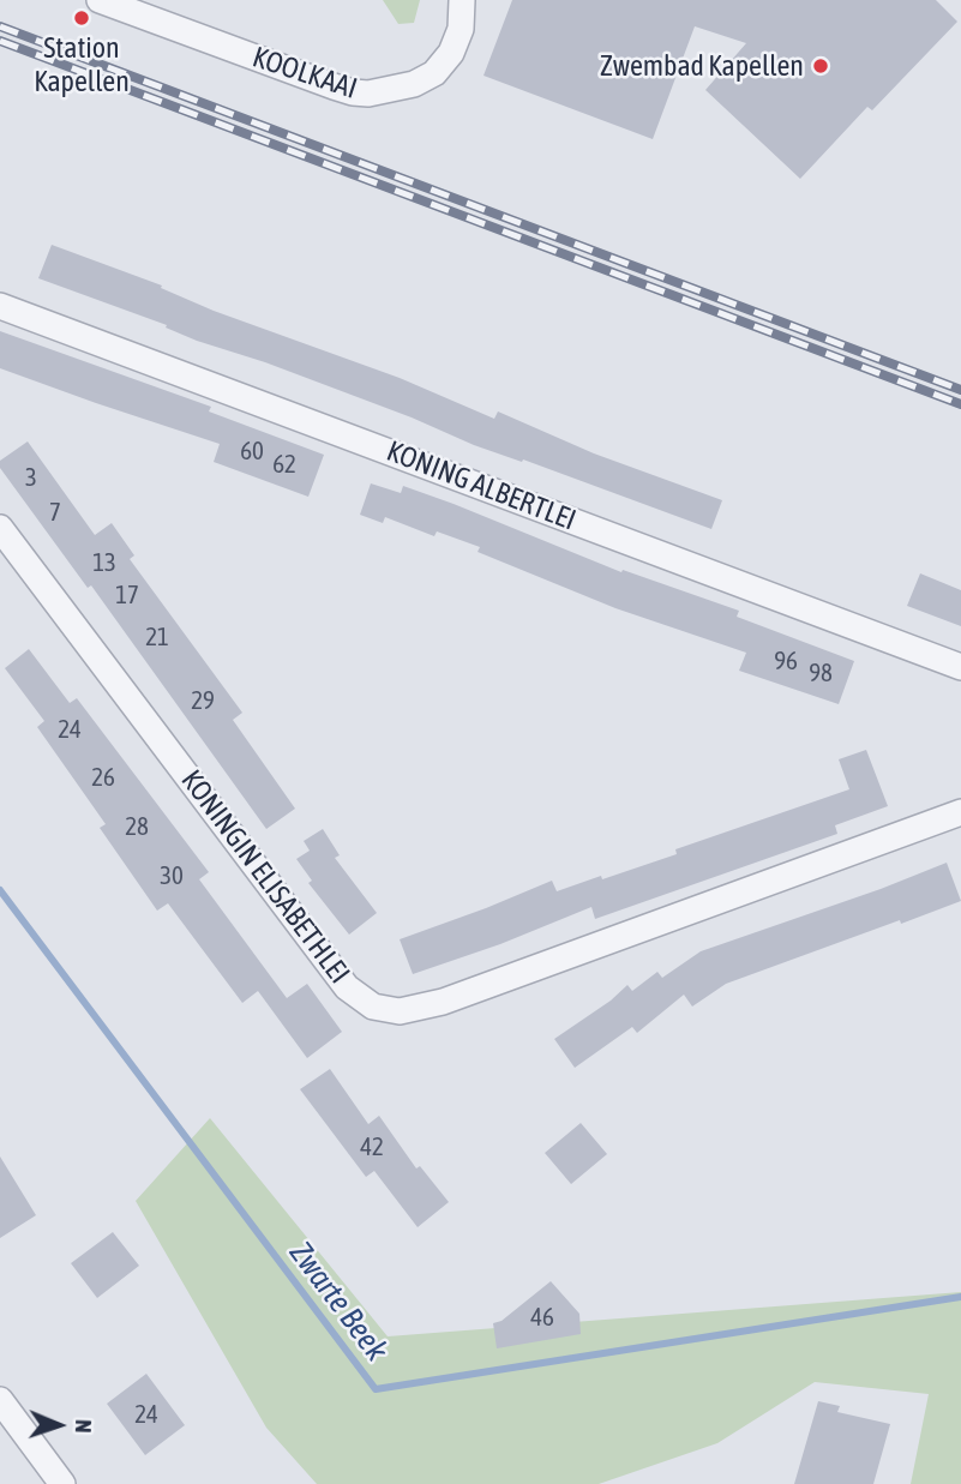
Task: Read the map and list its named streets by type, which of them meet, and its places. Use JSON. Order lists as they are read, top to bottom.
{
  "streets": {
    "street": ["KOOLKAAI", "KONING ALBERTLEI", "KONINGIN ELISABETHLEI"]
  },
  "water": ["Zwarte Beek"],
  "places": ["Station Kapellen", "Zwembad Kapellen"],
  "house_numbers": [
    "60",
    "62",
    "3",
    "7",
    "13",
    "17",
    "21",
    "96",
    "98",
    "29",
    "24",
    "26",
    "28",
    "30",
    "42",
    "46",
    "24"
  ],
  "north": "right"
}
